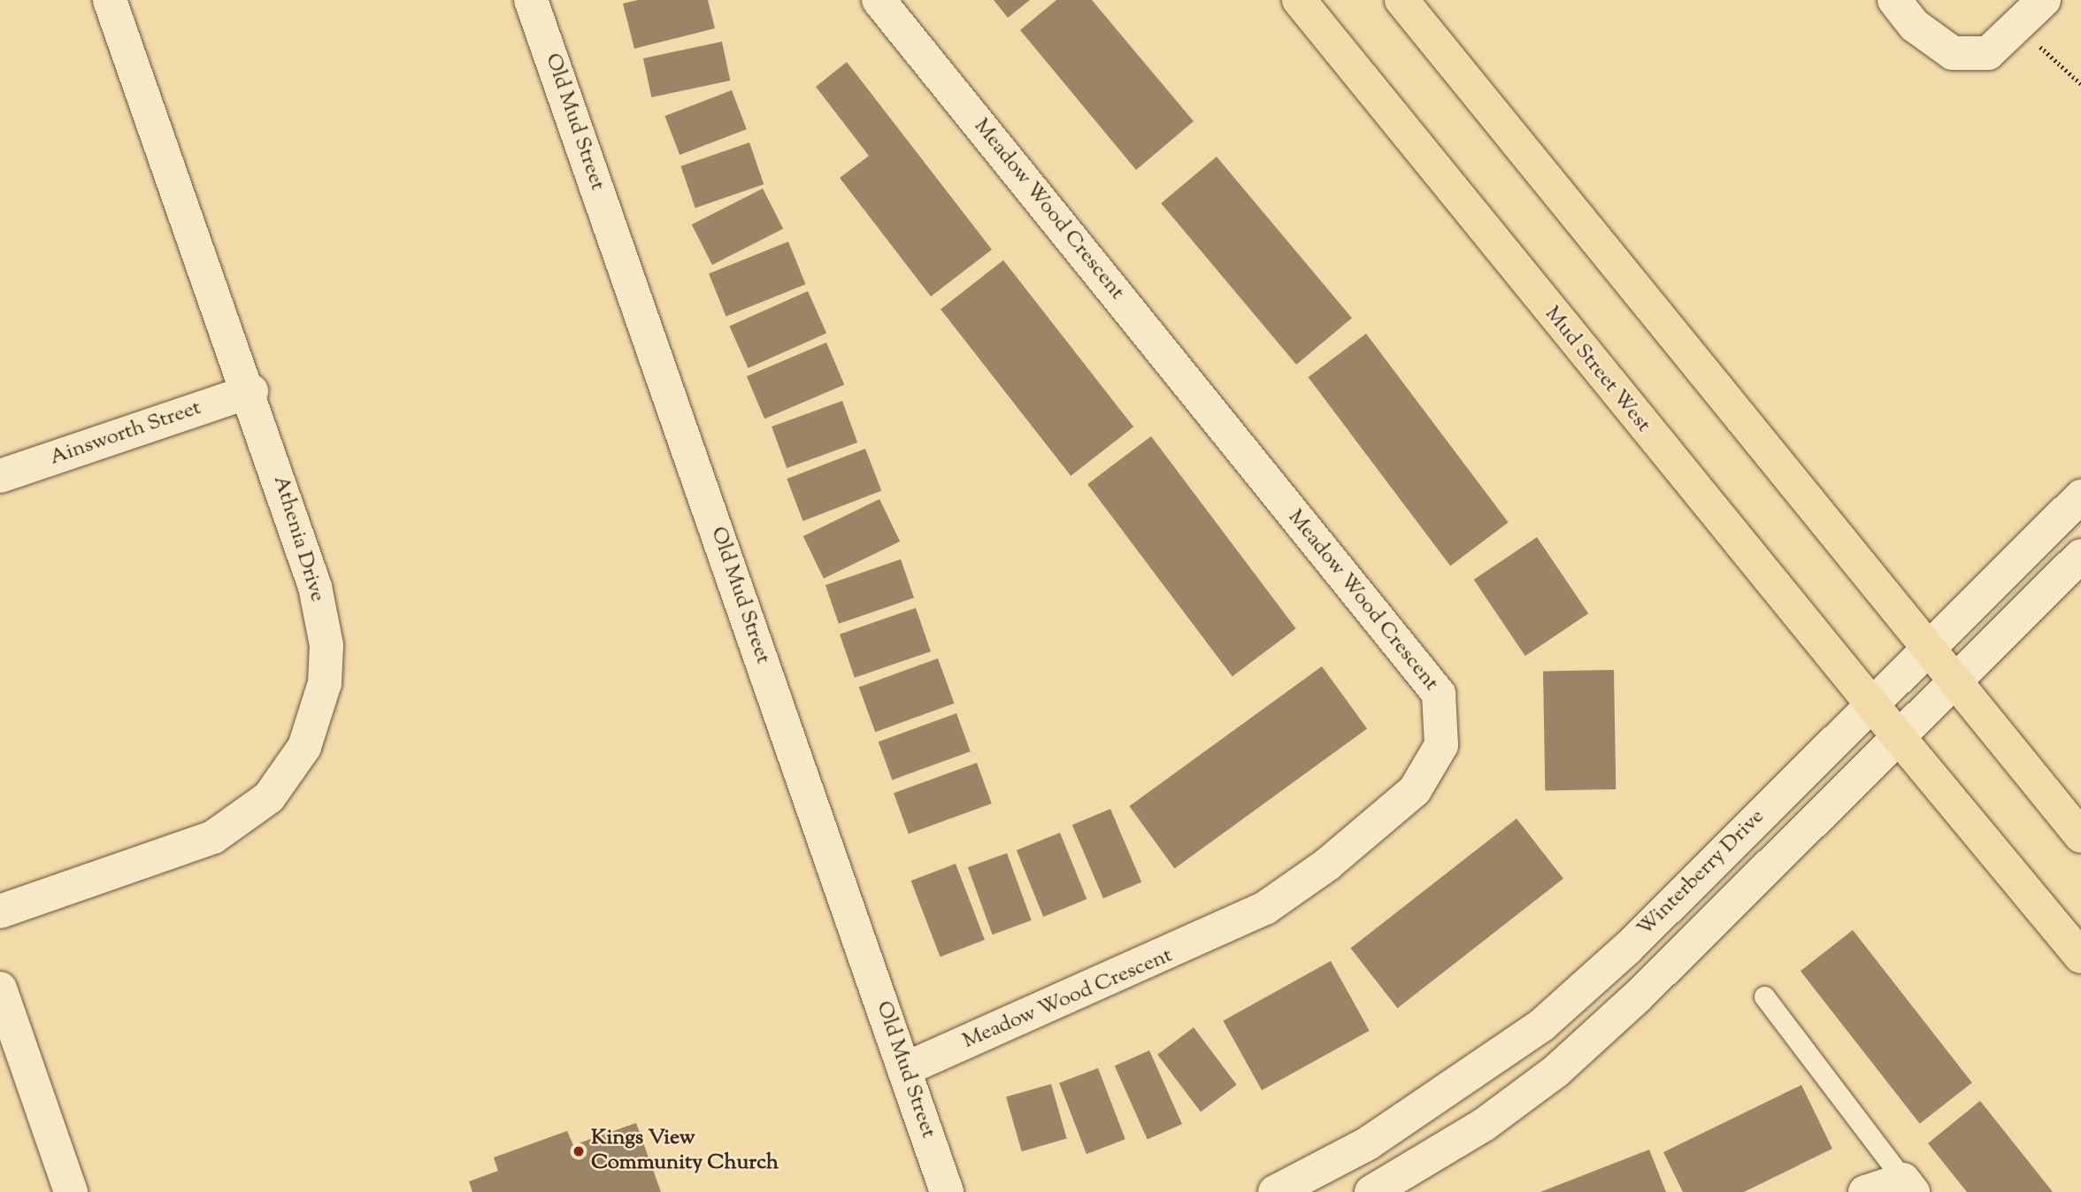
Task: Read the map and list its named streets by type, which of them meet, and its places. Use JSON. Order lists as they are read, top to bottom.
{
  "streets": {
    "main road": ["Mud Street West"],
    "street": [
      "Old Mud Street",
      "Meadow Wood Crescent",
      "Ainsworth Street",
      "Athenia Drive",
      "Winterberry Drive"
    ]
  },
  "crossings": [
    ["Old Mud Street", "Meadow Wood Crescent"],
    ["Mud Street West", "Winterberry Drive"],
    ["Ainsworth Street", "Athenia Drive"]
  ],
  "places": ["Kings View Community Church"]
}
